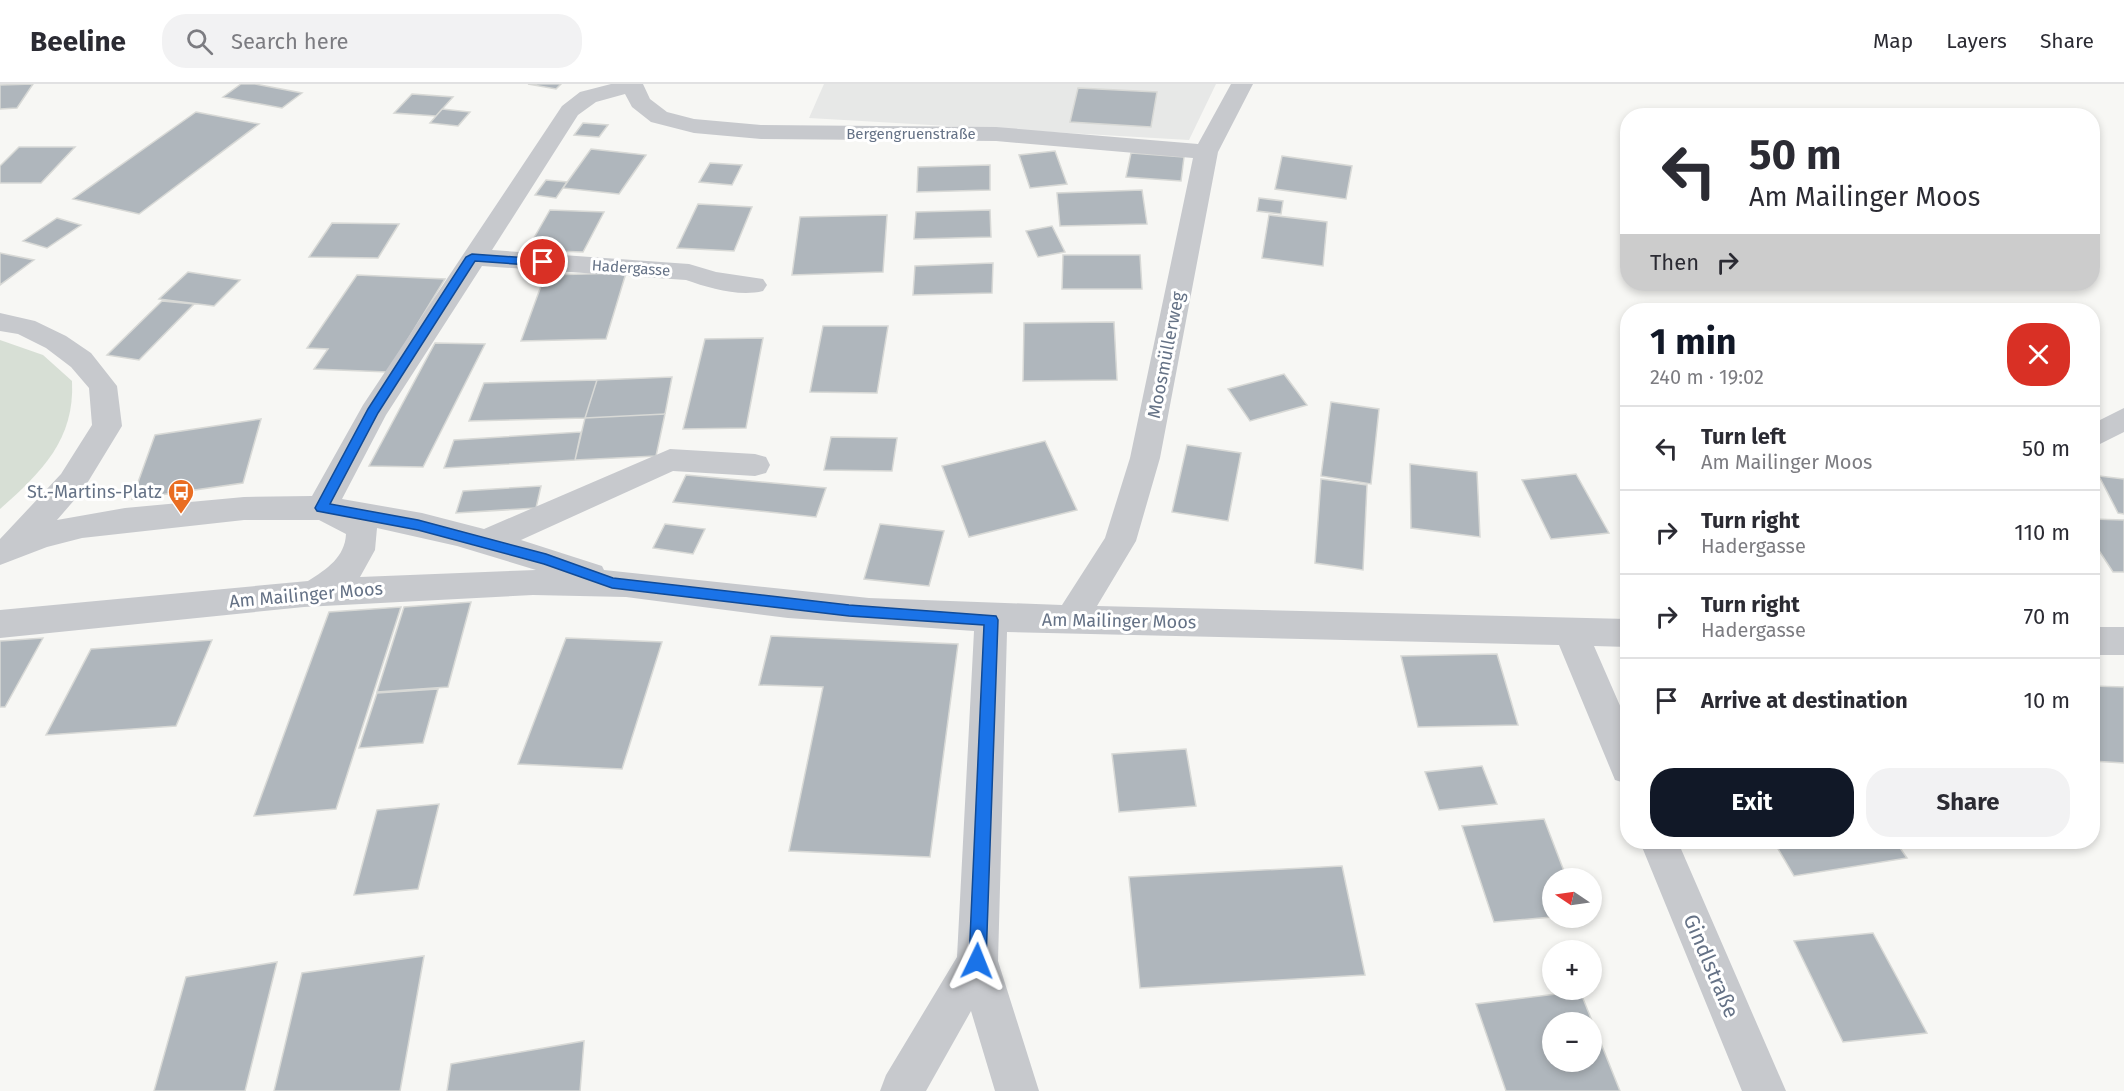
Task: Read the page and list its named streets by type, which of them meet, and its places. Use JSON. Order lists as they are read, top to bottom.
{
  "streets": {
    "street": [
      "Bergengruenstraße",
      "Hadergasse",
      "Moosmüllerweg",
      "Am Mailinger Moos",
      "Gindlstraße"
    ]
  },
  "crossings": [
    ["Bergengruenstraße", "Moosmüllerweg"],
    ["Moosmüllerweg", "Am Mailinger Moos"]
  ],
  "places": {
    "bus stop": ["St.-Martins-Platz"]
  },
  "north": "left",
  "page": {
    "header": "Beeline",
    "search": "Search here",
    "nav": ["Map", "Layers", "Share"],
    "turn": ["50 m", "Am Mailinger Moos"],
    "then": "Then",
    "heading": ["1 min", "240 m · 19:02"],
    "list": [
      {
        "name": "Turn left",
        "note": "Am Mailinger Moos",
        "value": "50 m"
      },
      {
        "name": "Turn right",
        "note": "Hadergasse",
        "value": "110 m"
      },
      {
        "name": "Turn right",
        "note": "Hadergasse",
        "value": "70 m"
      },
      {
        "name": "Arrive at destination",
        "value": "10 m"
      }
    ],
    "buttons": ["Exit", "Share"],
    "map_buttons": ["+", "−"]
  }
}
